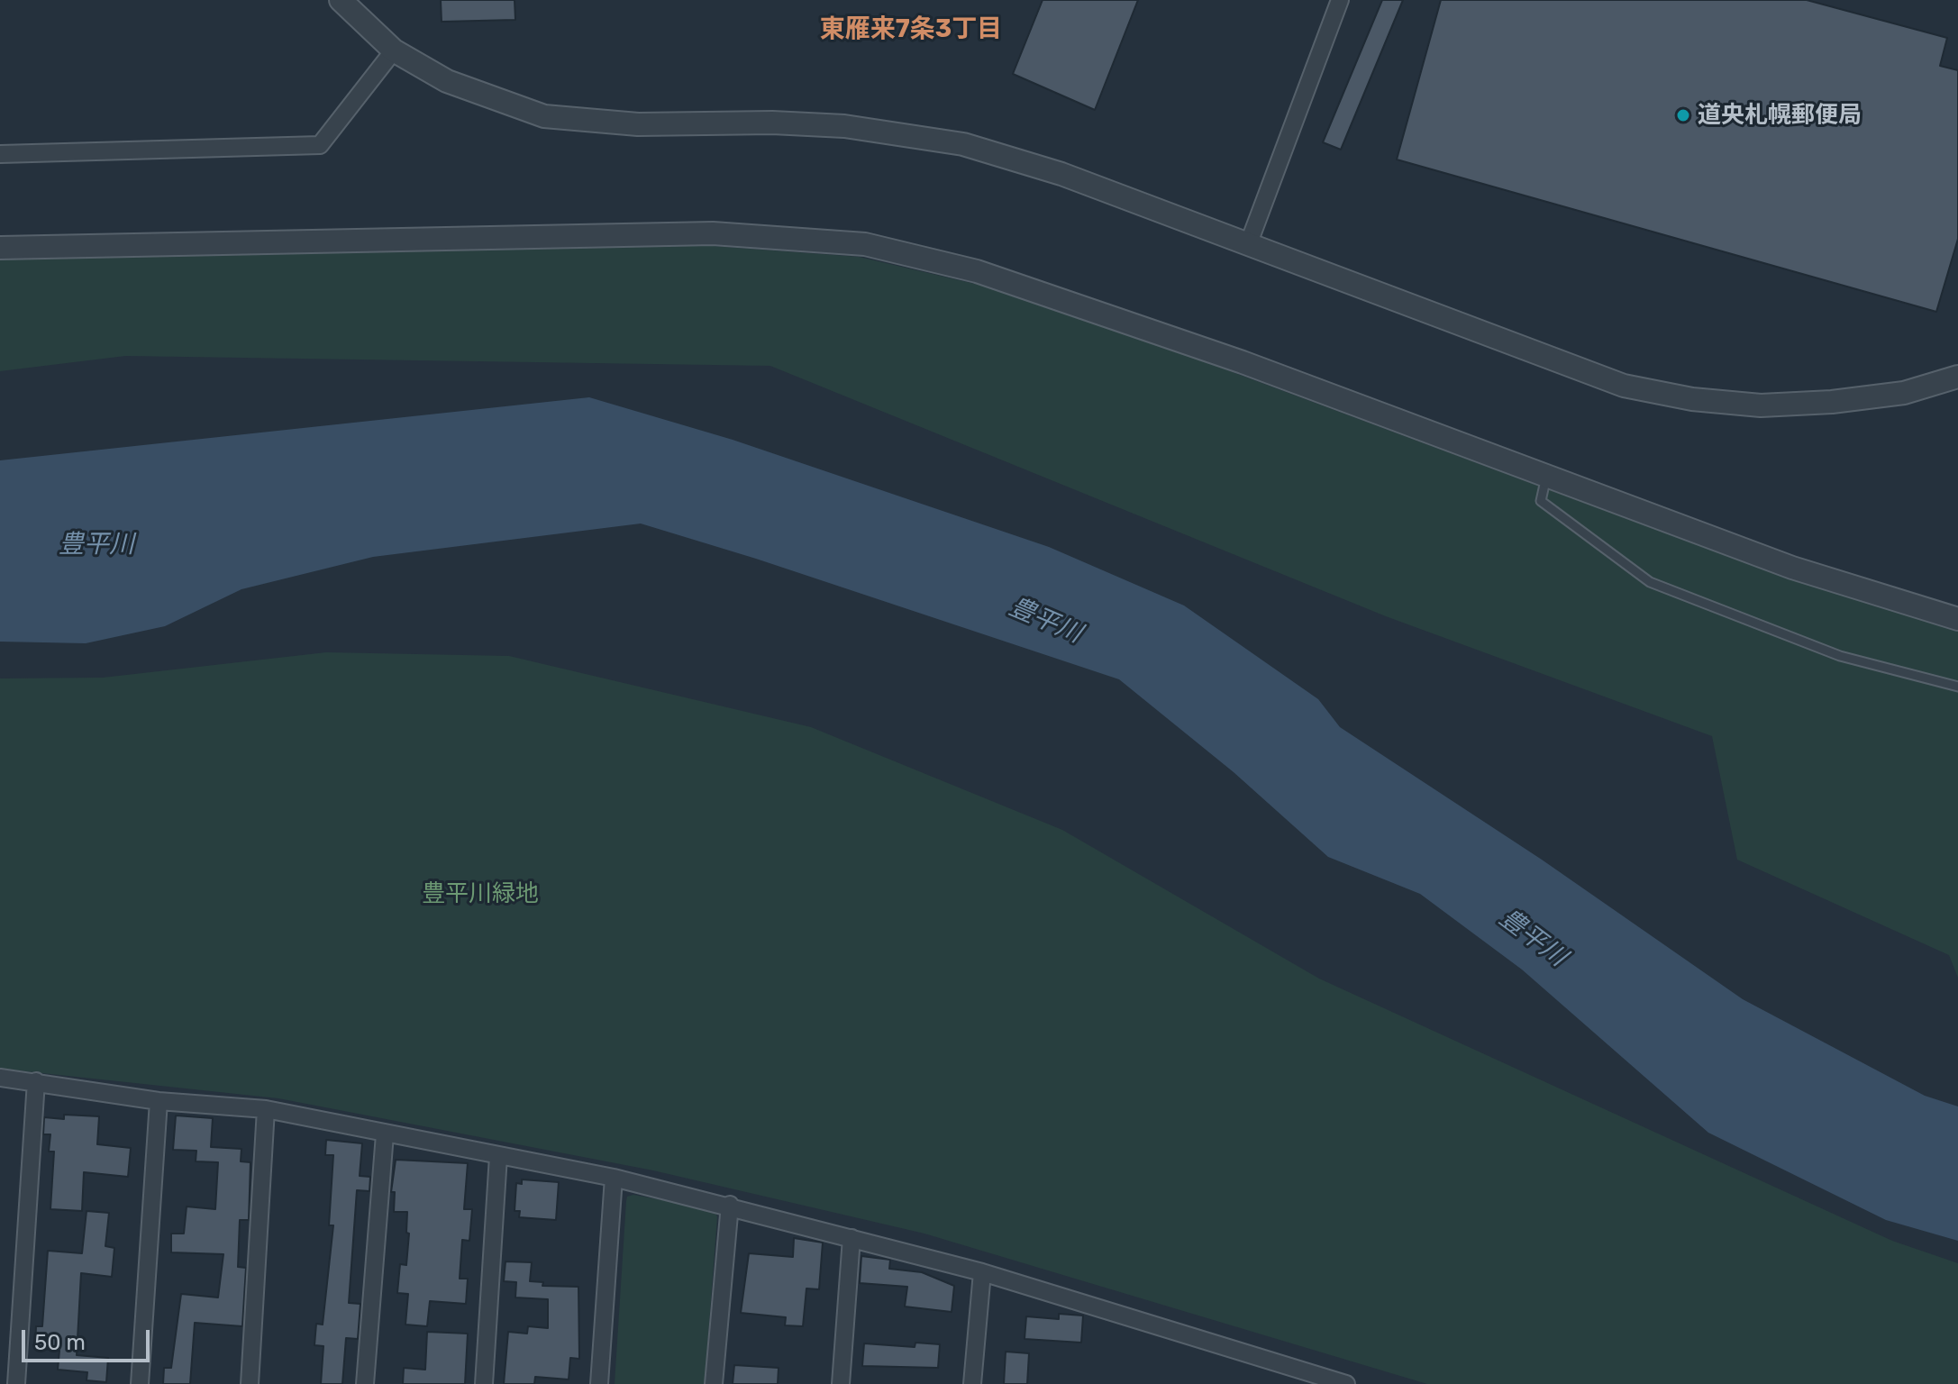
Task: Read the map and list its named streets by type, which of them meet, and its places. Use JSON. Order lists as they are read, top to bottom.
{
  "districts": ["東雁来7条3丁目"],
  "water": ["豊平川"],
  "parks": ["豊平川緑地"],
  "places": ["道央札幌郵便局"],
  "scale_bar": "50 m"
}
